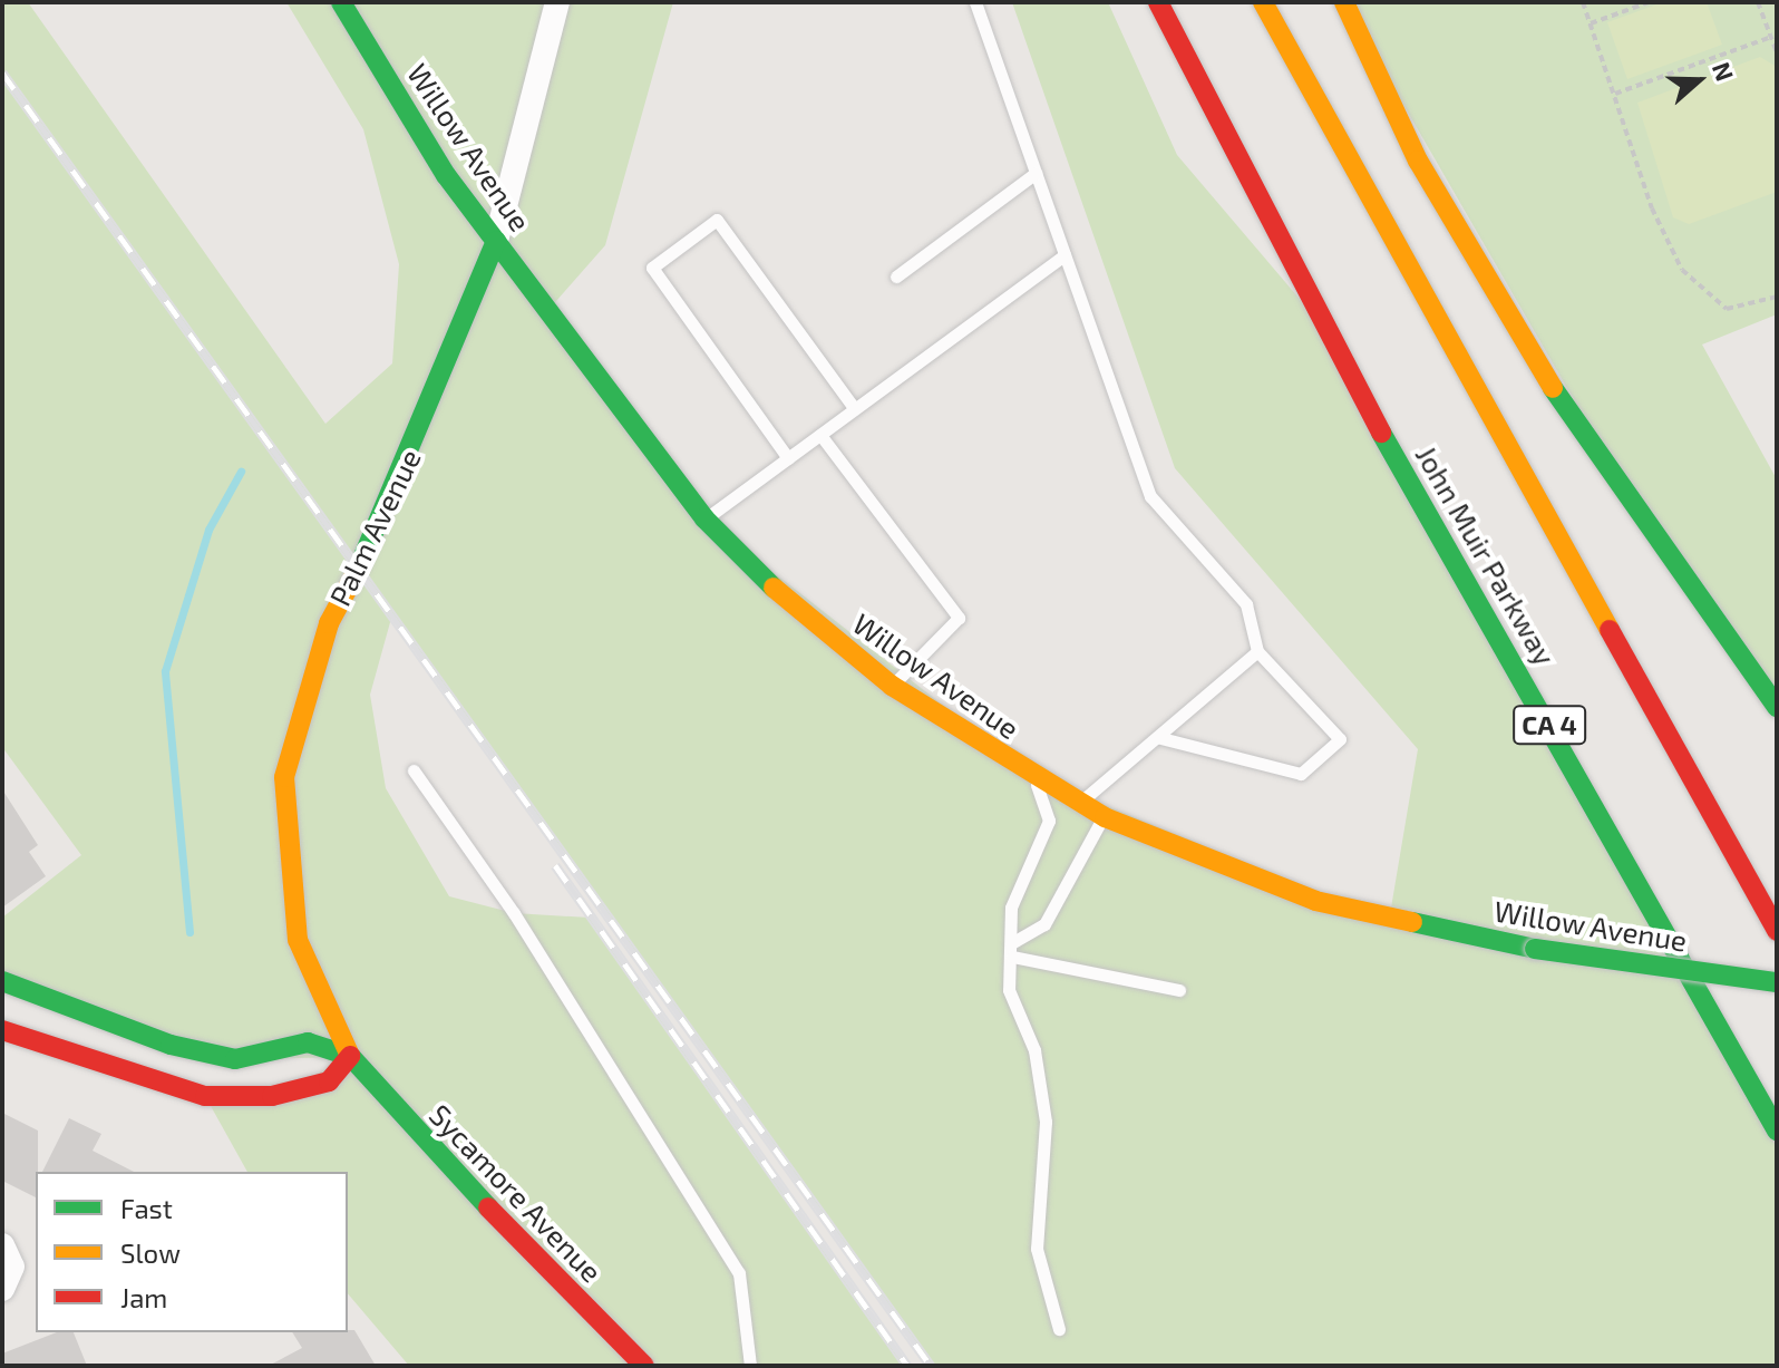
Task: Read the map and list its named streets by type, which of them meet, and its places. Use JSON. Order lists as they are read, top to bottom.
{
  "streets": {
    "main road": [
      "Willow Avenue",
      "Palm Avenue",
      "John Muir Parkway",
      "CA 4",
      "Sycamore Avenue"
    ]
  },
  "crossings": [
    ["Willow Avenue", "Palm Avenue"],
    ["Palm Avenue", "Sycamore Avenue"]
  ],
  "legend": ["Fast", "Slow", "Jam"],
  "north": "right"
}
